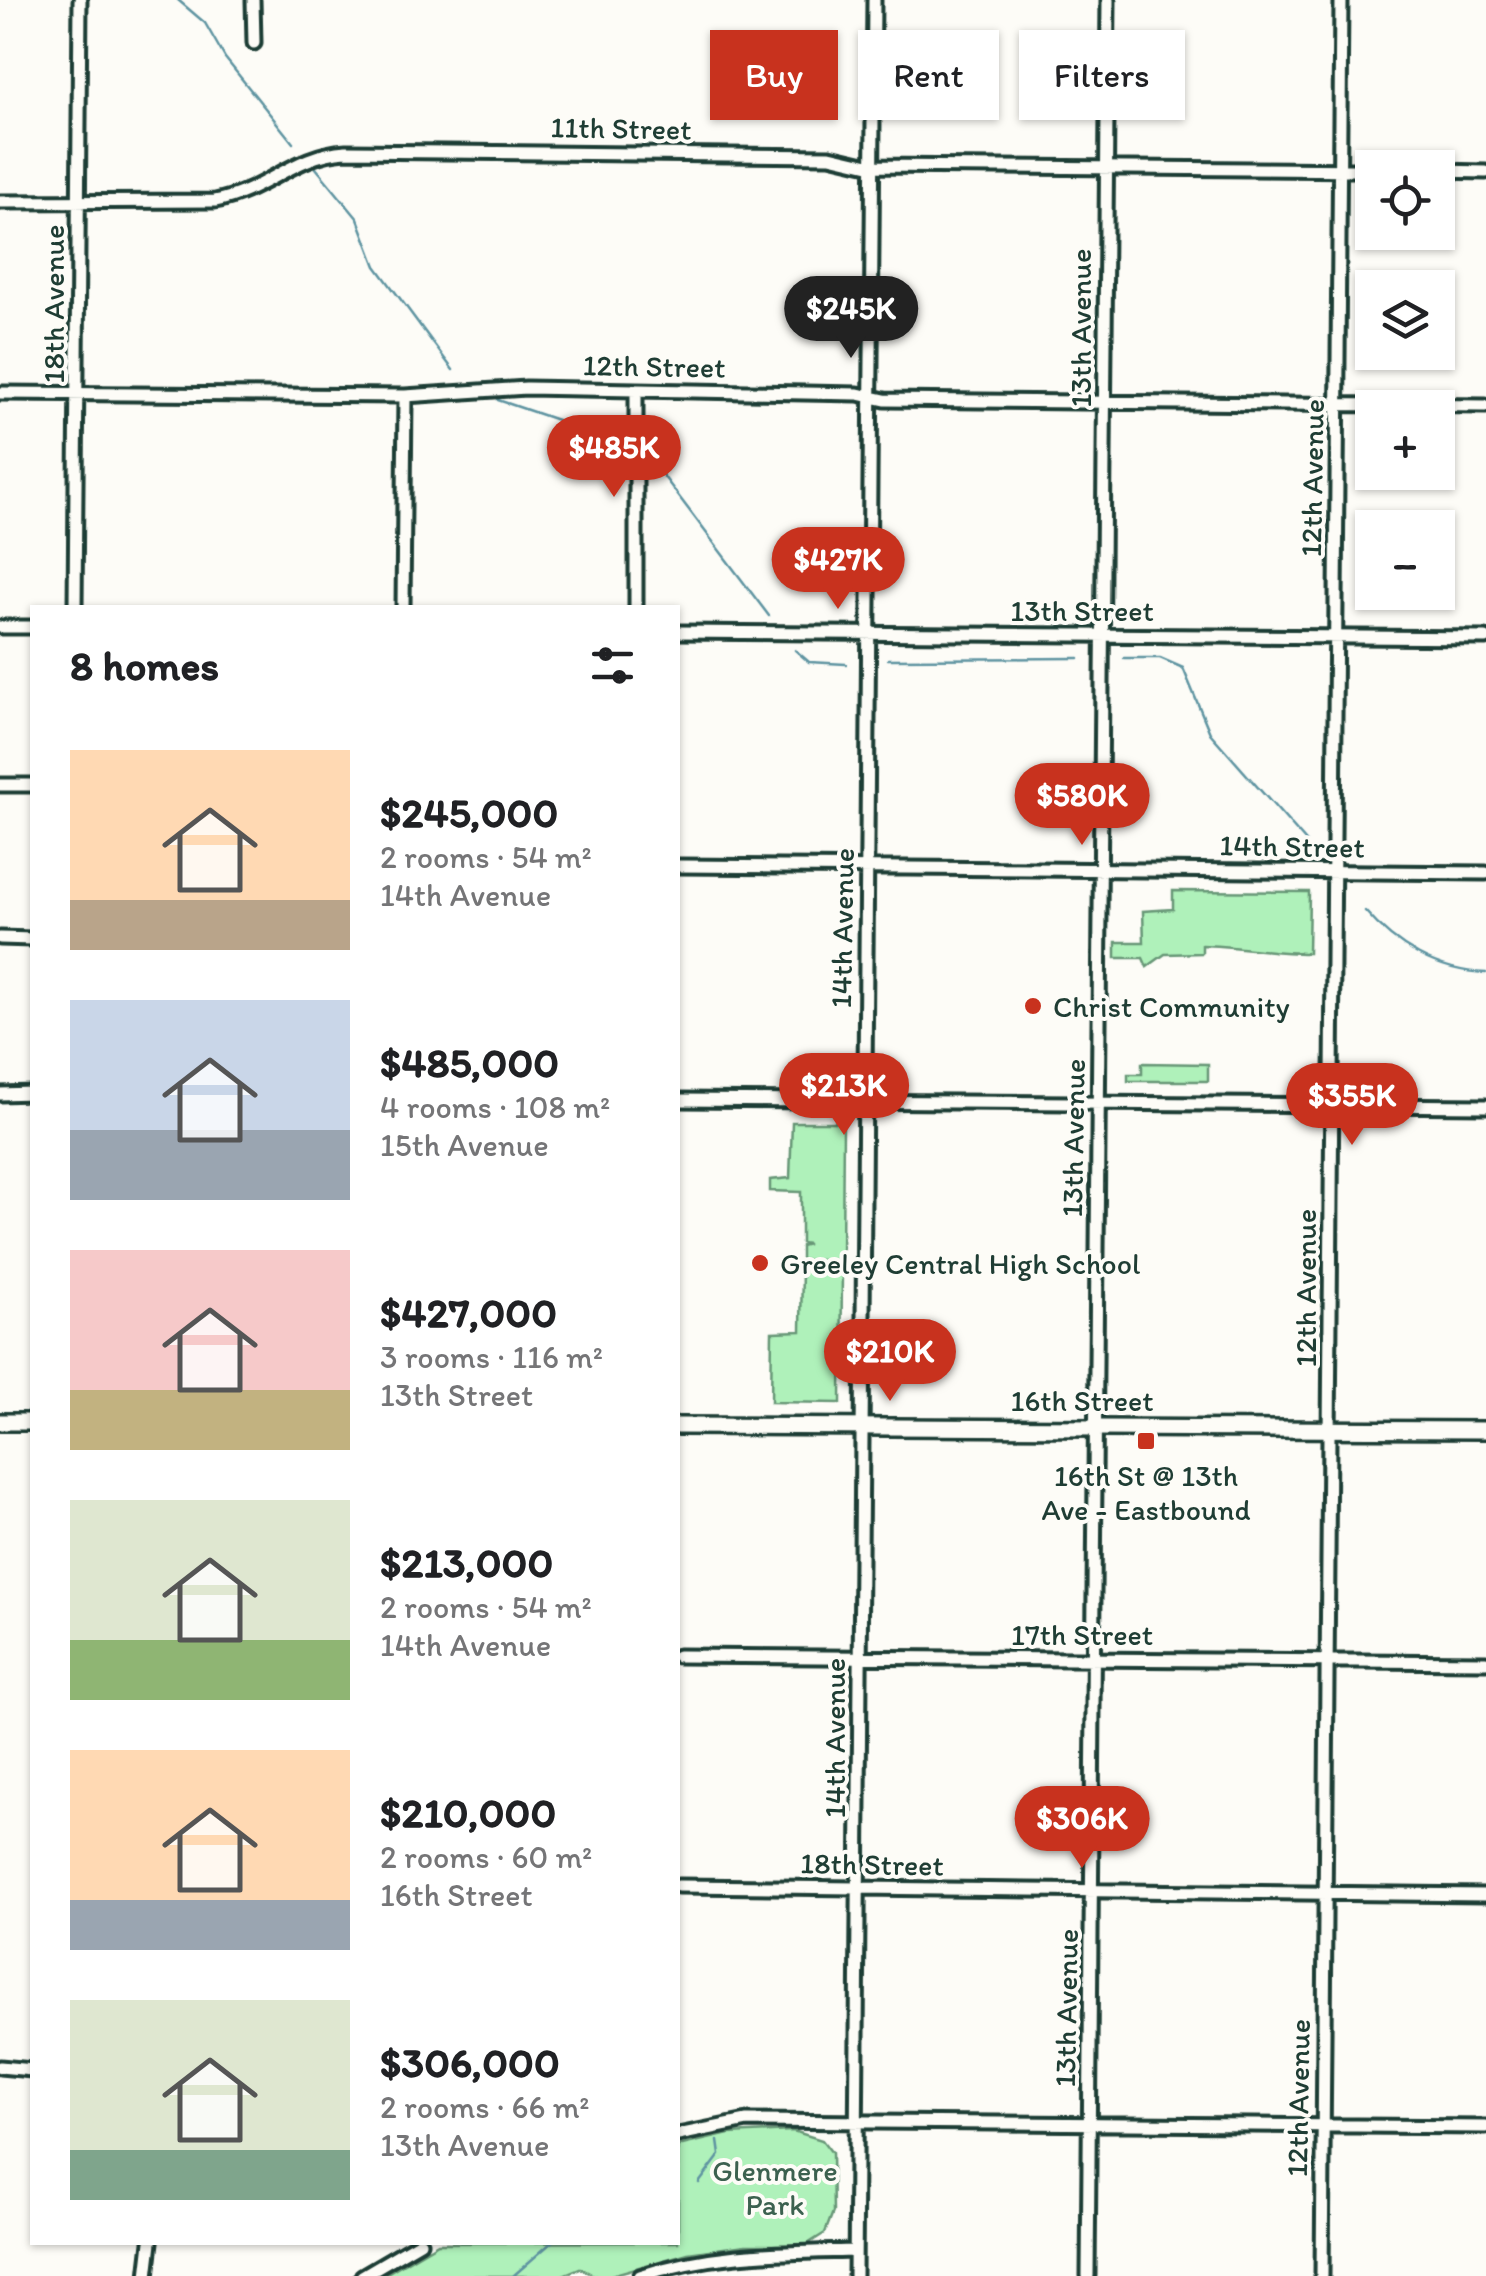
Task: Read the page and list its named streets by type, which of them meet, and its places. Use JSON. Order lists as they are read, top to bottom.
{
  "streets": {
    "main road": ["16th Street"],
    "street": [
      "11th Street",
      "18th Avenue",
      "13th Avenue",
      "12th Street",
      "12th Avenue",
      "13th Street",
      "14th Street",
      "14th Avenue",
      "17th Street",
      "18th Street"
    ]
  },
  "crossings": [
    ["11th Street", "18th Avenue"],
    ["11th Street", "13th Avenue"],
    ["11th Street", "12th Avenue"],
    ["11th Street", "14th Avenue"],
    ["18th Avenue", "12th Street"],
    ["13th Avenue", "12th Street"],
    ["13th Avenue", "13th Street"],
    ["13th Avenue", "14th Street"],
    ["13th Avenue", "16th Street"],
    ["13th Avenue", "17th Street"],
    ["13th Avenue", "18th Street"],
    ["12th Street", "12th Avenue"],
    ["12th Street", "14th Avenue"],
    ["12th Avenue", "13th Street"],
    ["12th Avenue", "14th Street"],
    ["12th Avenue", "16th Street"],
    ["12th Avenue", "17th Street"],
    ["12th Avenue", "18th Street"],
    ["13th Street", "14th Avenue"],
    ["14th Street", "14th Avenue"],
    ["14th Avenue", "16th Street"],
    ["14th Avenue", "17th Street"],
    ["14th Avenue", "18th Street"]
  ],
  "parks": ["Glenmere Park"],
  "places": {
    "other": ["Christ Community", "Greeley Central High School"],
    "transit": ["16th St @ 13th Ave - Eastbound"]
  },
  "page": {
    "chip": ["Buy", "Rent", "Filters"],
    "map_buttons": ["+", "−"],
    "price": [
      "$245K",
      "$485K",
      "$427K",
      "$580K",
      "$213K",
      "$355K",
      "$210K",
      "$306K"
    ],
    "heading": "8 homes",
    "list": [
      {
        "name": "$245,000",
        "note": "2 rooms · 54 m² · 14th Avenue"
      },
      {
        "name": "$485,000",
        "note": "4 rooms · 108 m² · 15th Avenue"
      },
      {
        "name": "$427,000",
        "note": "3 rooms · 116 m² · 13th Street"
      },
      {
        "name": "$213,000",
        "note": "2 rooms · 54 m² · 14th Avenue"
      },
      {
        "name": "$210,000",
        "note": "2 rooms · 60 m² · 16th Street"
      },
      {
        "name": "$306,000",
        "note": "2 rooms · 66 m² · 13th Avenue"
      }
    ]
  }
}
